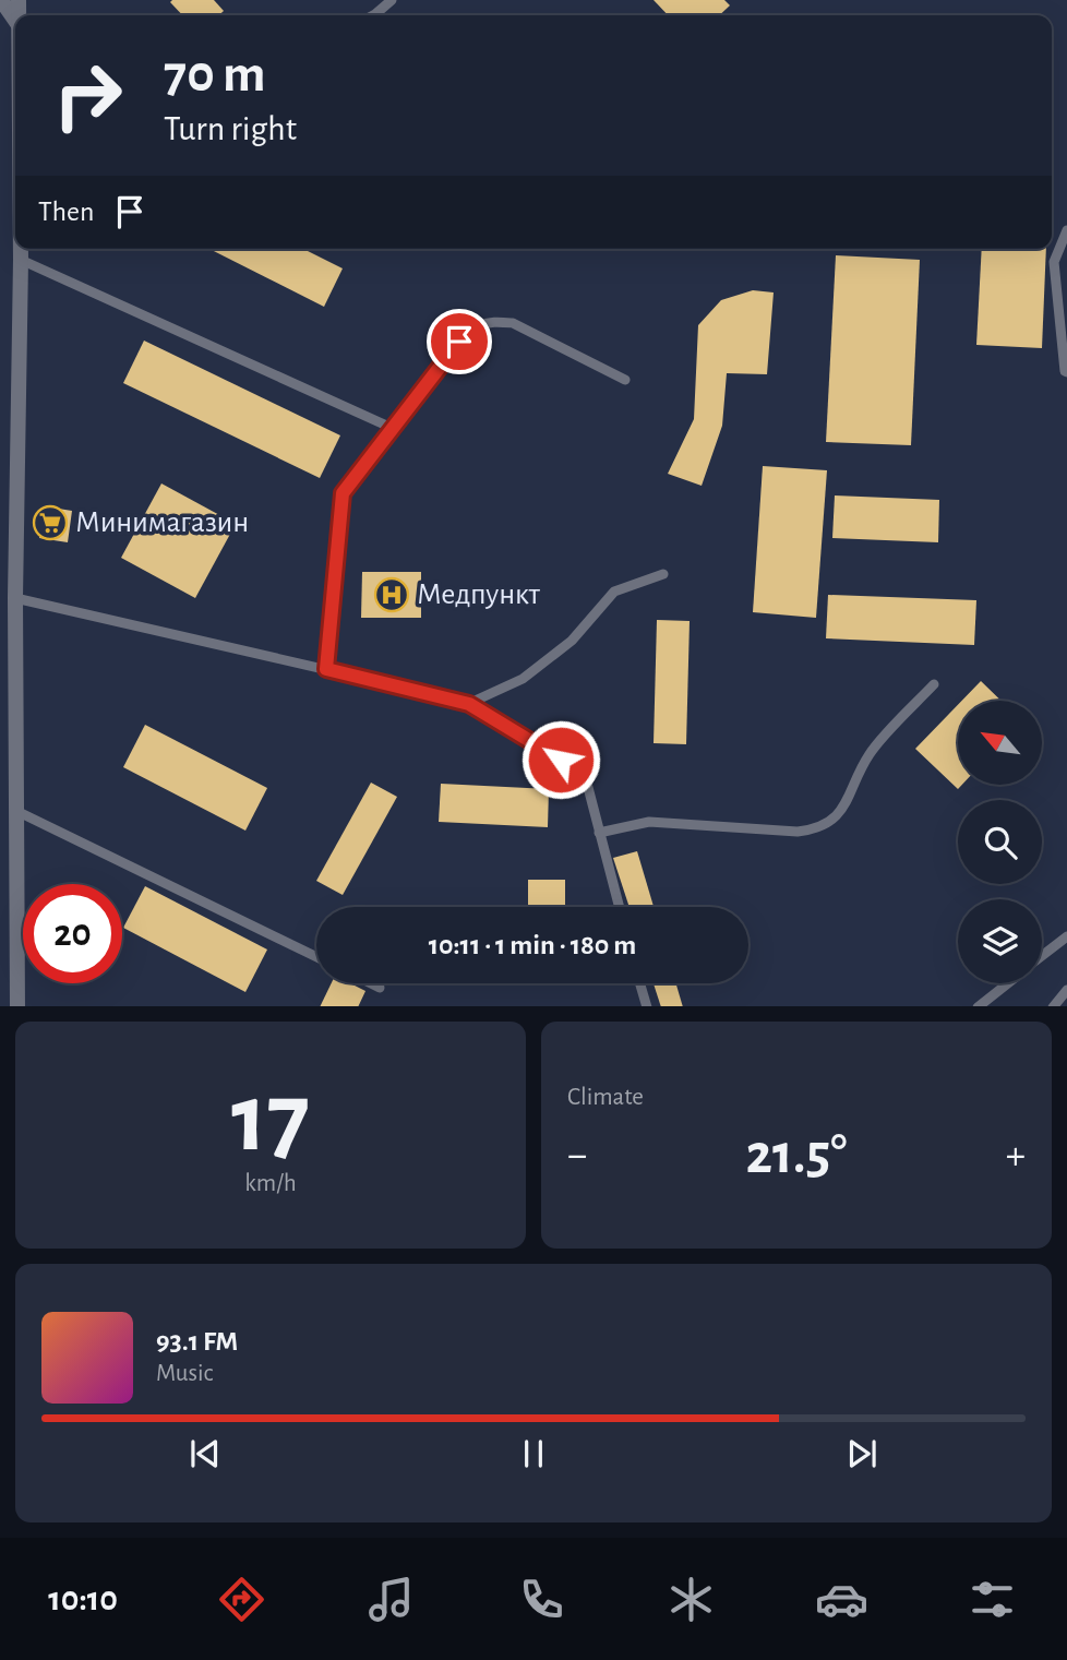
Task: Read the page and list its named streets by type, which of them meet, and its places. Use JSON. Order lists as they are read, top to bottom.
{
  "places": {
    "supermarket": ["Минимагазин"],
    "hospital": ["Медпункт"]
  },
  "north": "top left",
  "page": {
    "turn": ["70 m", "Turn right"],
    "then": "Then",
    "limit": "20",
    "trip": "10:11 · 1 min · 180 m",
    "tile": [
      ["17", "km/h"],
      "Climate"
    ],
    "heat": ["−", "21.5°", "+"],
    "song": ["93.1 FM", "Music"],
    "tabs": "10:10"
  }
}
